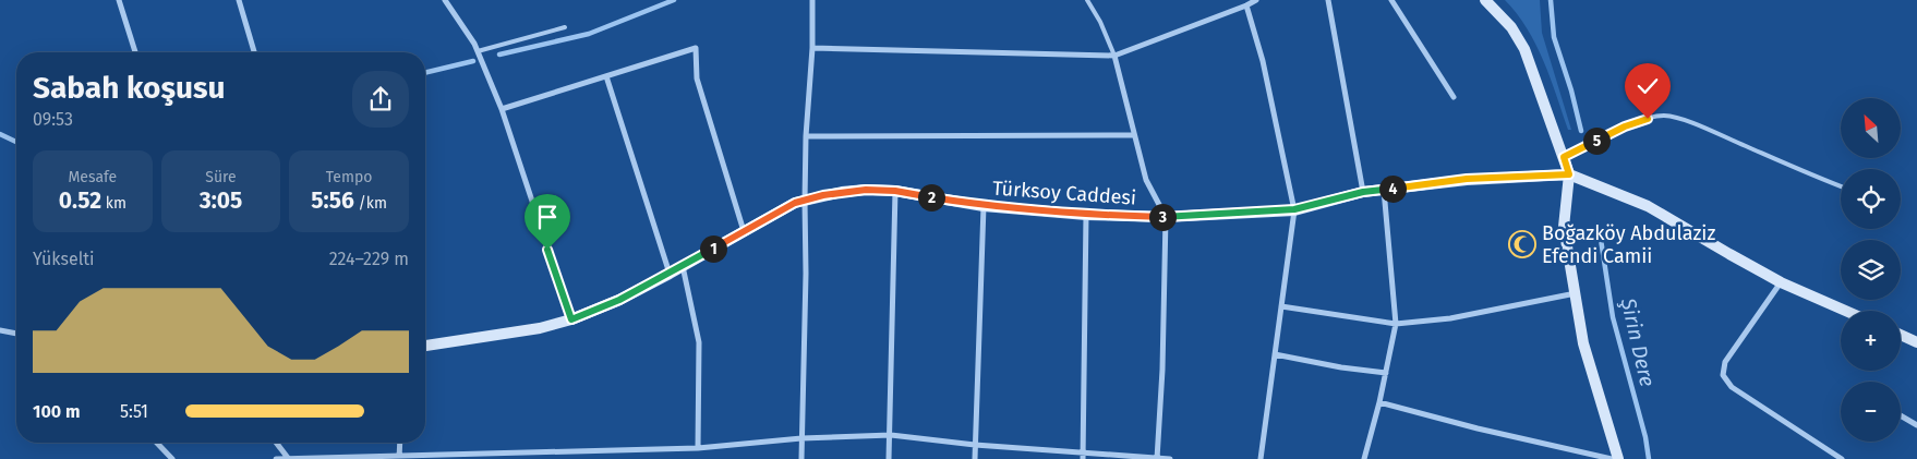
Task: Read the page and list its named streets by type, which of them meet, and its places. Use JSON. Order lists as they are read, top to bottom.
{
  "streets": {
    "street": ["Türksoy Caddesi"]
  },
  "water": ["Şirin Dere"],
  "places": {
    "mosque": ["Boğazköy Abdulaziz Efendi Camii"]
  },
  "north": "top left",
  "page": {
    "heading": ["Sabah koşusu", "09:53"],
    "map_buttons": ["+", "−"],
    "pins": [
      "5",
      "4",
      "2",
      "3",
      "1"
    ],
    "stats": [
      ["Mesafe", "0.52 km"],
      ["Süre", "3:05"],
      ["Tempo", "5:56 /km"]
    ],
    "chart": ["Yükselti", "224–229 m"],
    "list": [
      {
        "name": "100 m",
        "note": "5:51"
      }
    ]
  }
}
